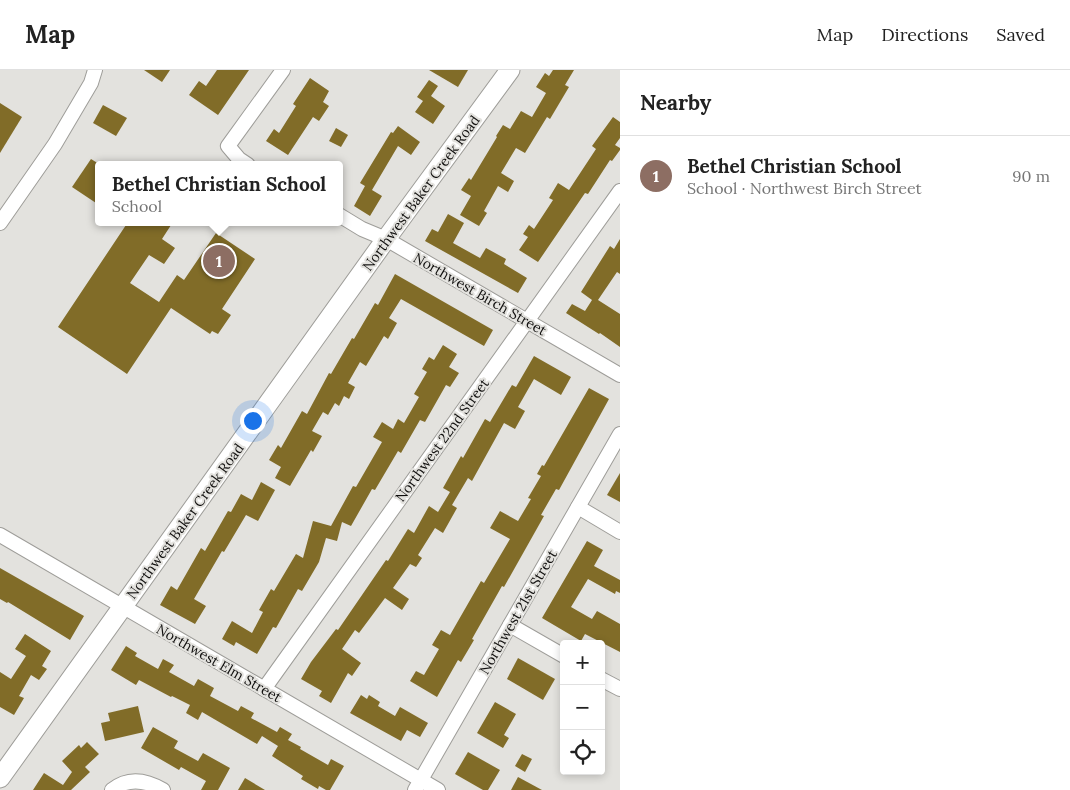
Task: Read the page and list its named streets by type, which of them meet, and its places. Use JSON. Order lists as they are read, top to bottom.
{
  "streets": {
    "main road": ["Northwest Baker Creek Road"],
    "street": [
      "Northwest Birch Street",
      "Northwest 22nd Street",
      "Northwest 21st Street",
      "Northwest Elm Street"
    ]
  },
  "crossings": [
    ["Northwest Baker Creek Road", "Northwest Birch Street"],
    ["Northwest Baker Creek Road", "Northwest Elm Street"],
    ["Northwest Birch Street", "Northwest 22nd Street"],
    ["Northwest 22nd Street", "Northwest Elm Street"],
    ["Northwest 21st Street", "Northwest Elm Street"]
  ],
  "page": {
    "header": "Map",
    "nav": ["Map", "Directions", "Saved"],
    "heading": "Nearby",
    "list": [
      {
        "mark": "1",
        "name": "Bethel Christian School",
        "note": "School · Northwest Birch Street",
        "value": "90 m"
      }
    ],
    "popup": ["Bethel Christian School", "School"],
    "pins": "1",
    "map_buttons": ["+", "−"]
  }
}
